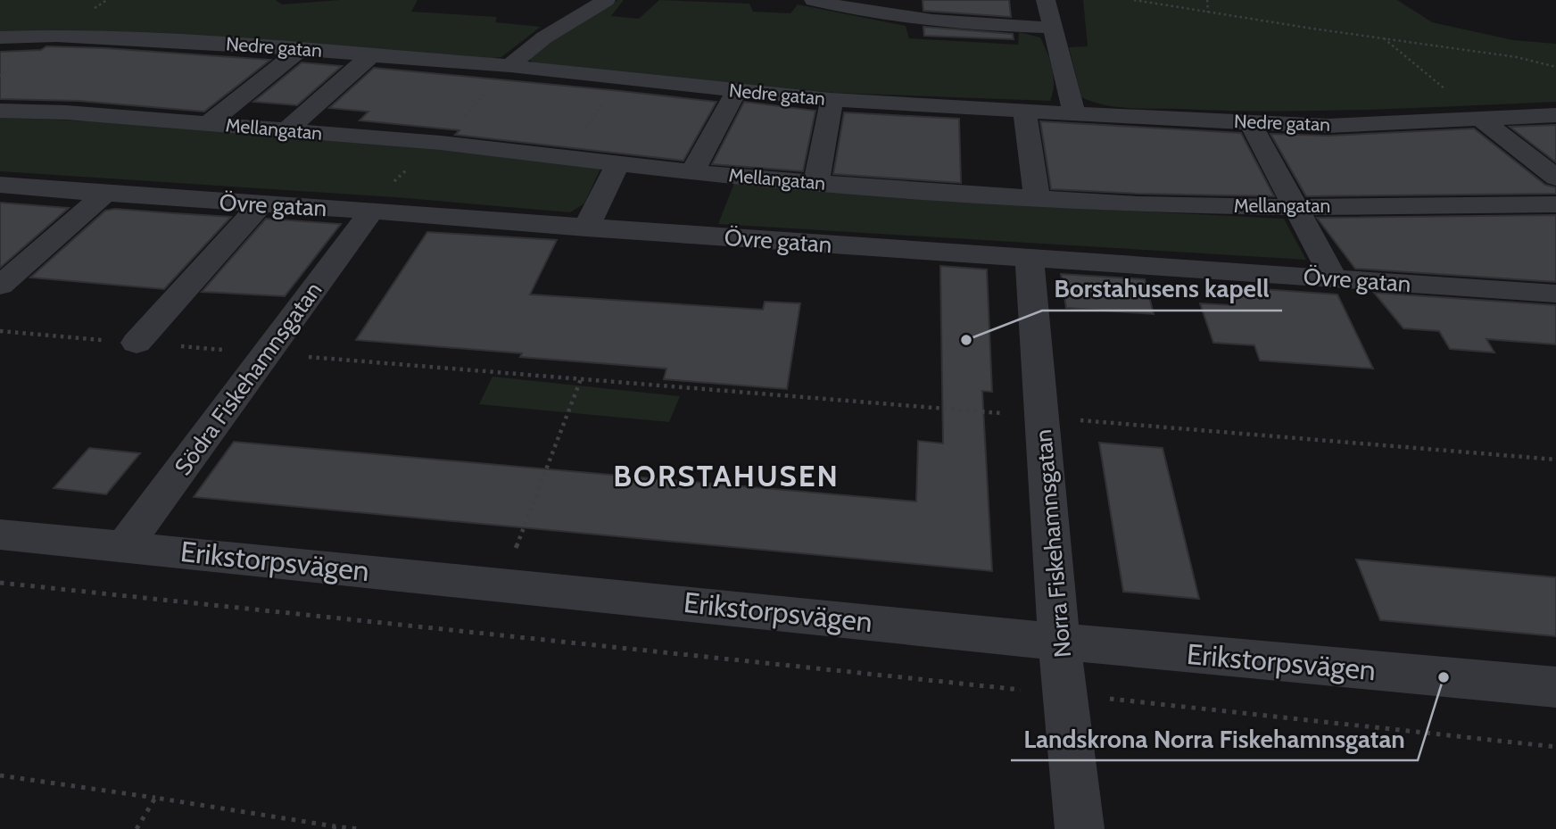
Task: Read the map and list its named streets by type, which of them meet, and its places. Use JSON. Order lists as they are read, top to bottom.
{
  "streets": {
    "street": [
      "Nedre gatan",
      "Mellangatan",
      "Övre gatan",
      "Södra Fiskehamnsgatan",
      "Norra Fiskehamnsgatan",
      "Erikstorpsvägen"
    ]
  },
  "crossings": [
    ["Övre gatan", "Södra Fiskehamnsgatan"],
    ["Övre gatan", "Norra Fiskehamnsgatan"],
    ["Södra Fiskehamnsgatan", "Erikstorpsvägen"],
    ["Norra Fiskehamnsgatan", "Erikstorpsvägen"]
  ],
  "districts": ["BORSTAHUSEN"],
  "places": ["Borstahusens kapell", "Landskrona Norra Fiskehamnsgatan"]
}
